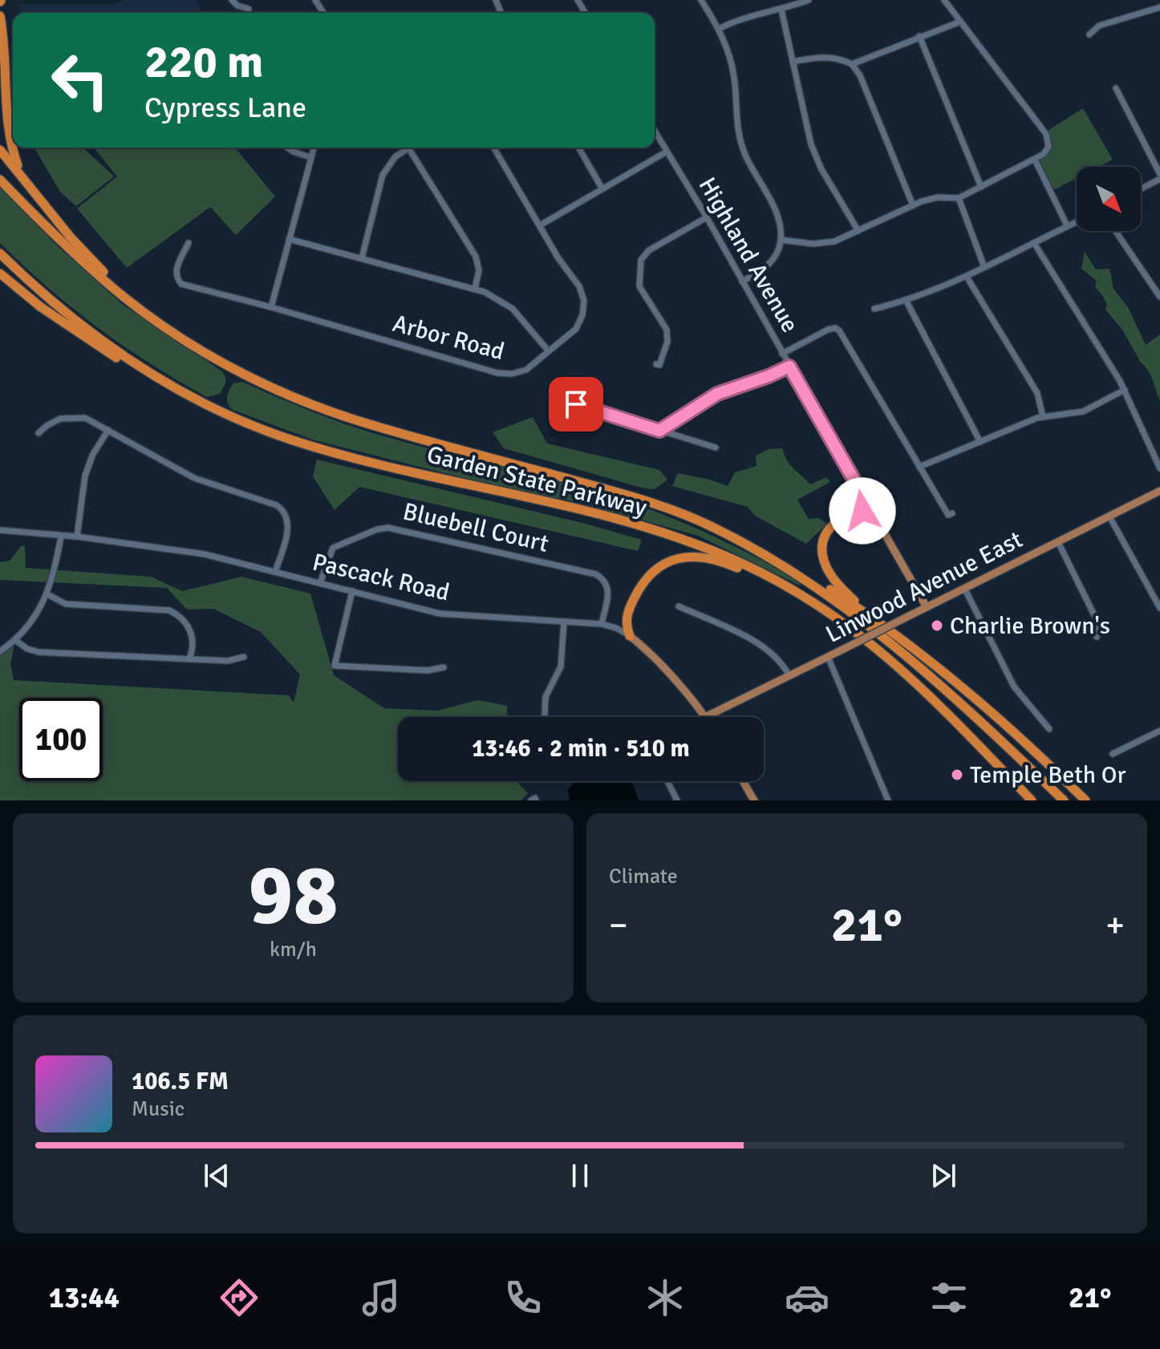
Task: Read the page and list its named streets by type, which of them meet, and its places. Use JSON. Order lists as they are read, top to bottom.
{
  "streets": {
    "highway": ["Garden State Parkway"],
    "main road": ["Highland Avenue", "Pascack Road", "Linwood Avenue East"],
    "street": ["Arbor Road", "Bluebell Court"]
  },
  "crossings": [
    ["Highland Avenue", "Linwood Avenue East"],
    ["Bluebell Court", "Pascack Road"],
    ["Pascack Road", "Linwood Avenue East"]
  ],
  "places": ["Charlie Brown's", "Temple Beth Or"],
  "north": "bottom right",
  "page": {
    "turn": ["220 m", "Cypress Lane"],
    "limit": "100",
    "trip": "13:46 · 2 min · 510 m",
    "tile": [
      ["98", "km/h"],
      "Climate"
    ],
    "heat": ["−", "21°", "+"],
    "song": ["106.5 FM", "Music"],
    "tabs": ["13:44", "21°"]
  }
}
